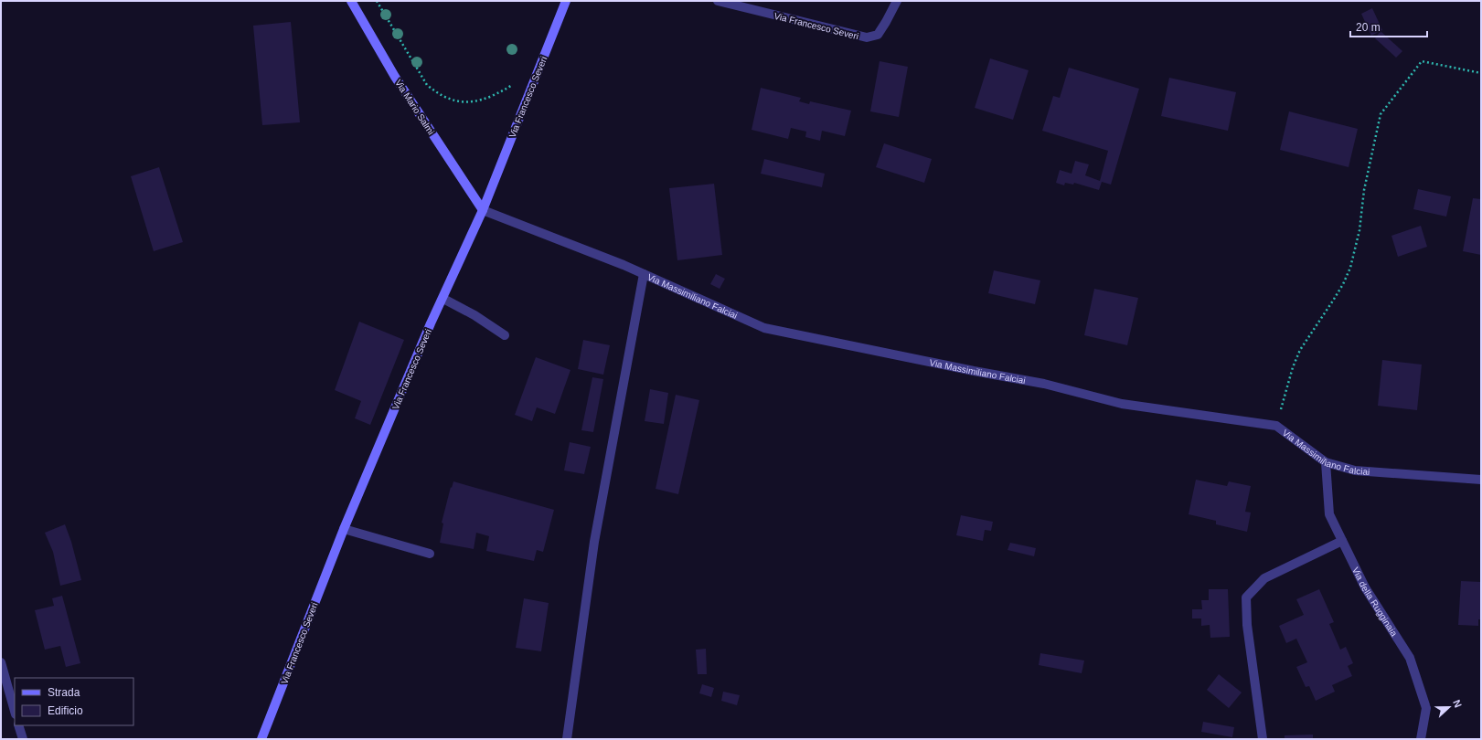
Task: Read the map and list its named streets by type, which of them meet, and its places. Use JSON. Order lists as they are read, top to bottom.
{
  "streets": {
    "street": [
      "Via Francesco Severi",
      "Via Mario Salmi",
      "Via Massimiliano Falciai",
      "Via della Rugginaia"
    ]
  },
  "crossings": [
    ["Via Francesco Severi", "Via Mario Salmi"],
    ["Via Francesco Severi", "Via Massimiliano Falciai"],
    ["Via Mario Salmi", "Via Massimiliano Falciai"],
    ["Via Massimiliano Falciai", "Via della Rugginaia"]
  ],
  "legend": ["Strada", "Edificio"],
  "scale_bar": "20 m",
  "north": "right"
}
